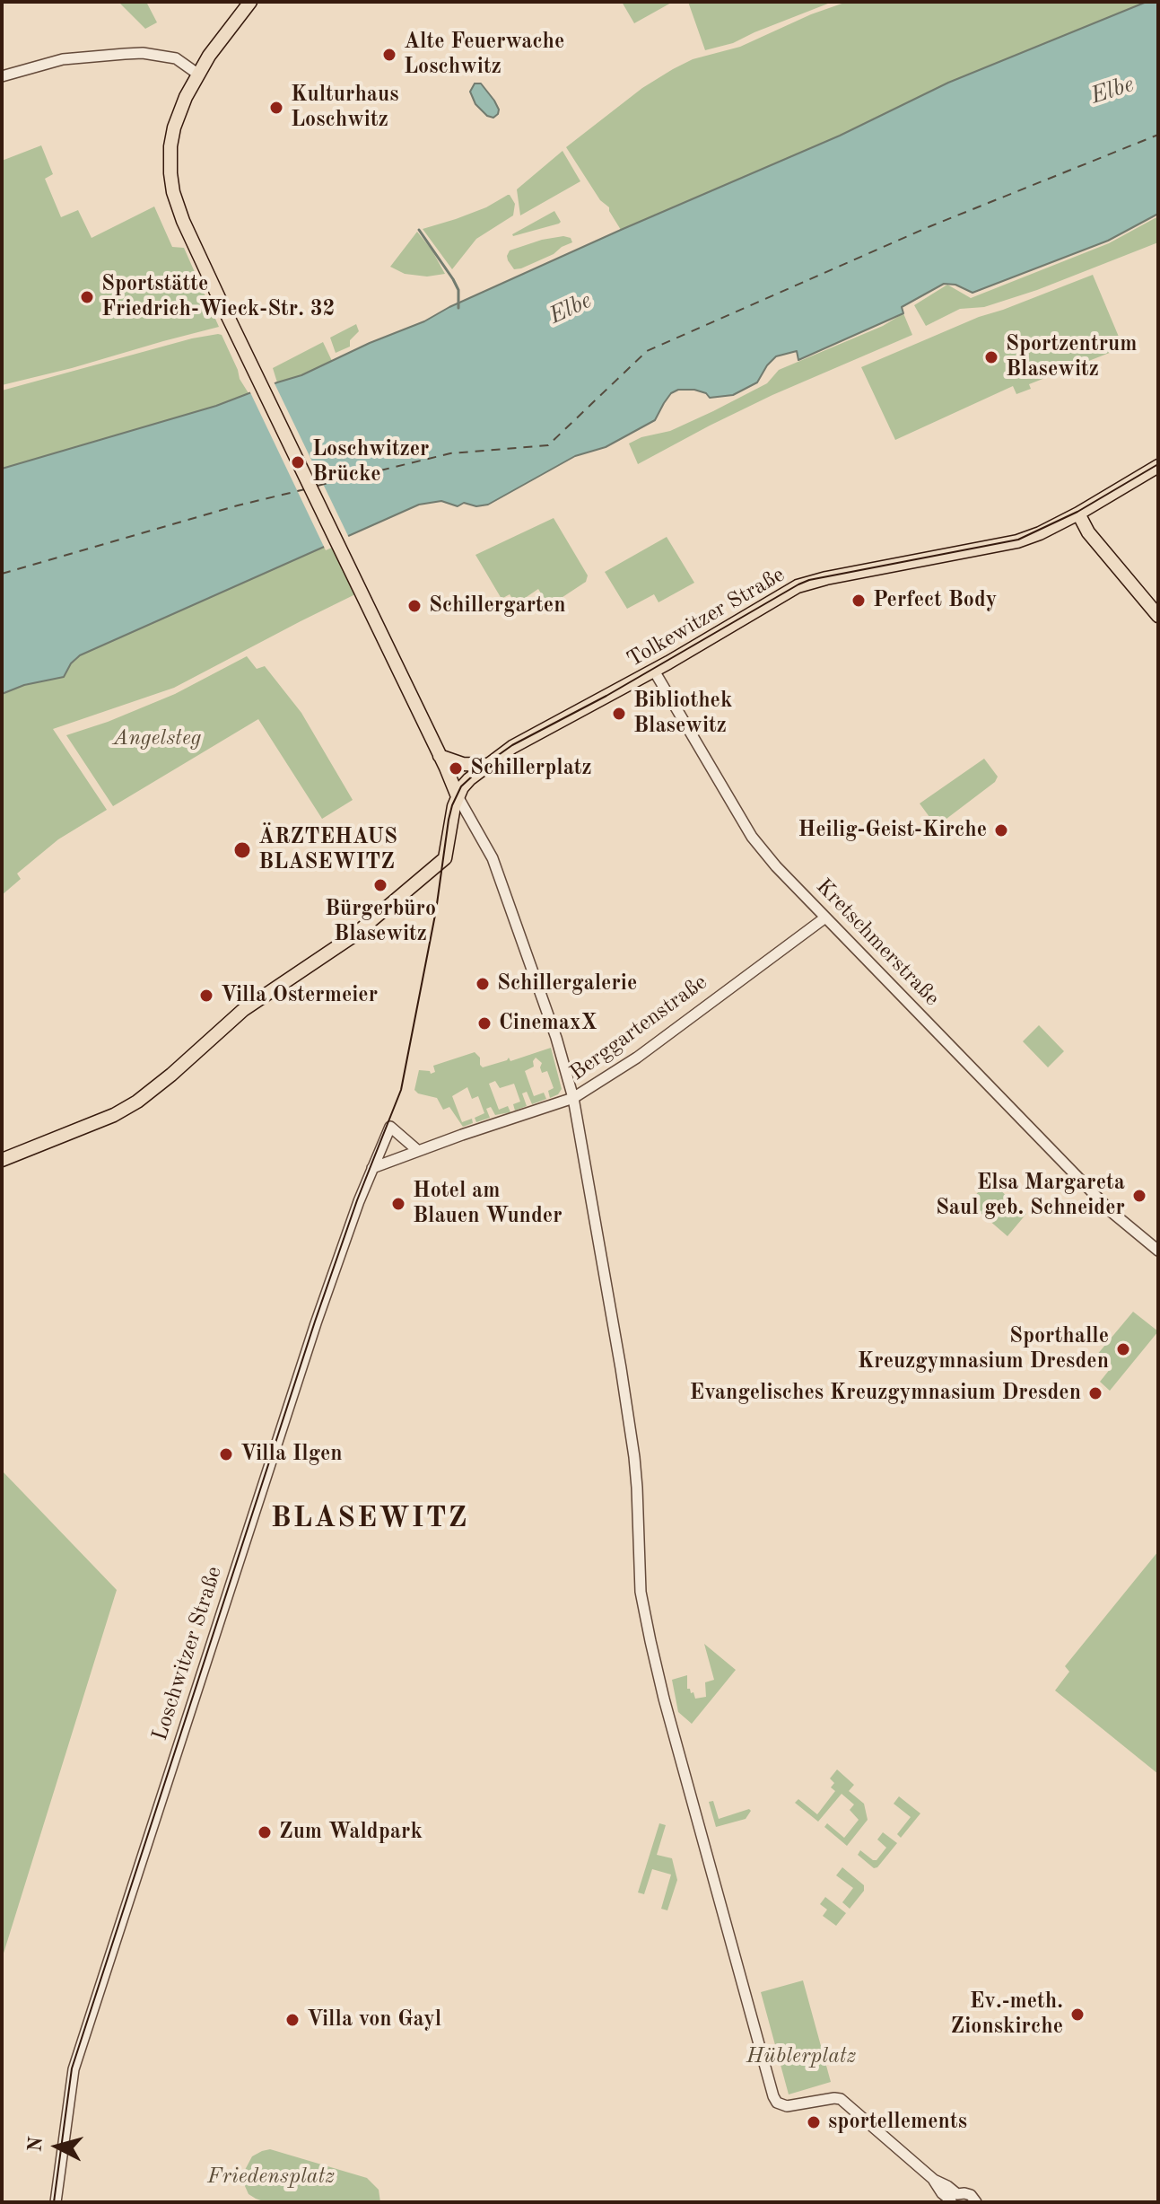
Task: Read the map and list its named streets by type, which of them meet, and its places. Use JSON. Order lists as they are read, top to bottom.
{
  "streets": {
    "main road": ["Tolkewitzer Straße"],
    "street": ["Kretschmerstraße", "Berggartenstraße", "Loschwitzer Straße"]
  },
  "crossings": [
    ["Tolkewitzer Straße", "Kretschmerstraße"],
    ["Kretschmerstraße", "Berggartenstraße"],
    ["Berggartenstraße", "Loschwitzer Straße"]
  ],
  "districts": ["BLASEWITZ"],
  "water": ["Elbe"],
  "parks": ["Angelsteg", "Hüblerplatz", "Friedensplatz"],
  "places": [
    "Alte Feuerwache Loschwitz",
    "Kulturhaus Loschwitz",
    "Sportstätte Friedrich-Wieck-Str. 32",
    "Sportzentrum Blasewitz",
    "Loschwitzer Brücke",
    "Perfect Body",
    "Schillergarten",
    "Bibliothek Blasewitz",
    "Schillerplatz",
    "Heilig-Geist-Kirche",
    "ÄRZTEHAUS BLASEWITZ",
    "Bürgerbüro Blasewitz",
    "Schillergalerie",
    "Villa Ostermeier",
    "CinemaxX",
    "Elsa Margareta Saul geb. Schneider",
    "Hotel am Blauen Wunder",
    "Sporthalle Kreuzgymnasium Dresden",
    "Evangelisches Kreuzgymnasium Dresden",
    "Villa Ilgen",
    "Zum Waldpark",
    "Ev.-meth. Zionskirche",
    "Villa von Gayl",
    "sportellements"
  ],
  "north": "left"
}
